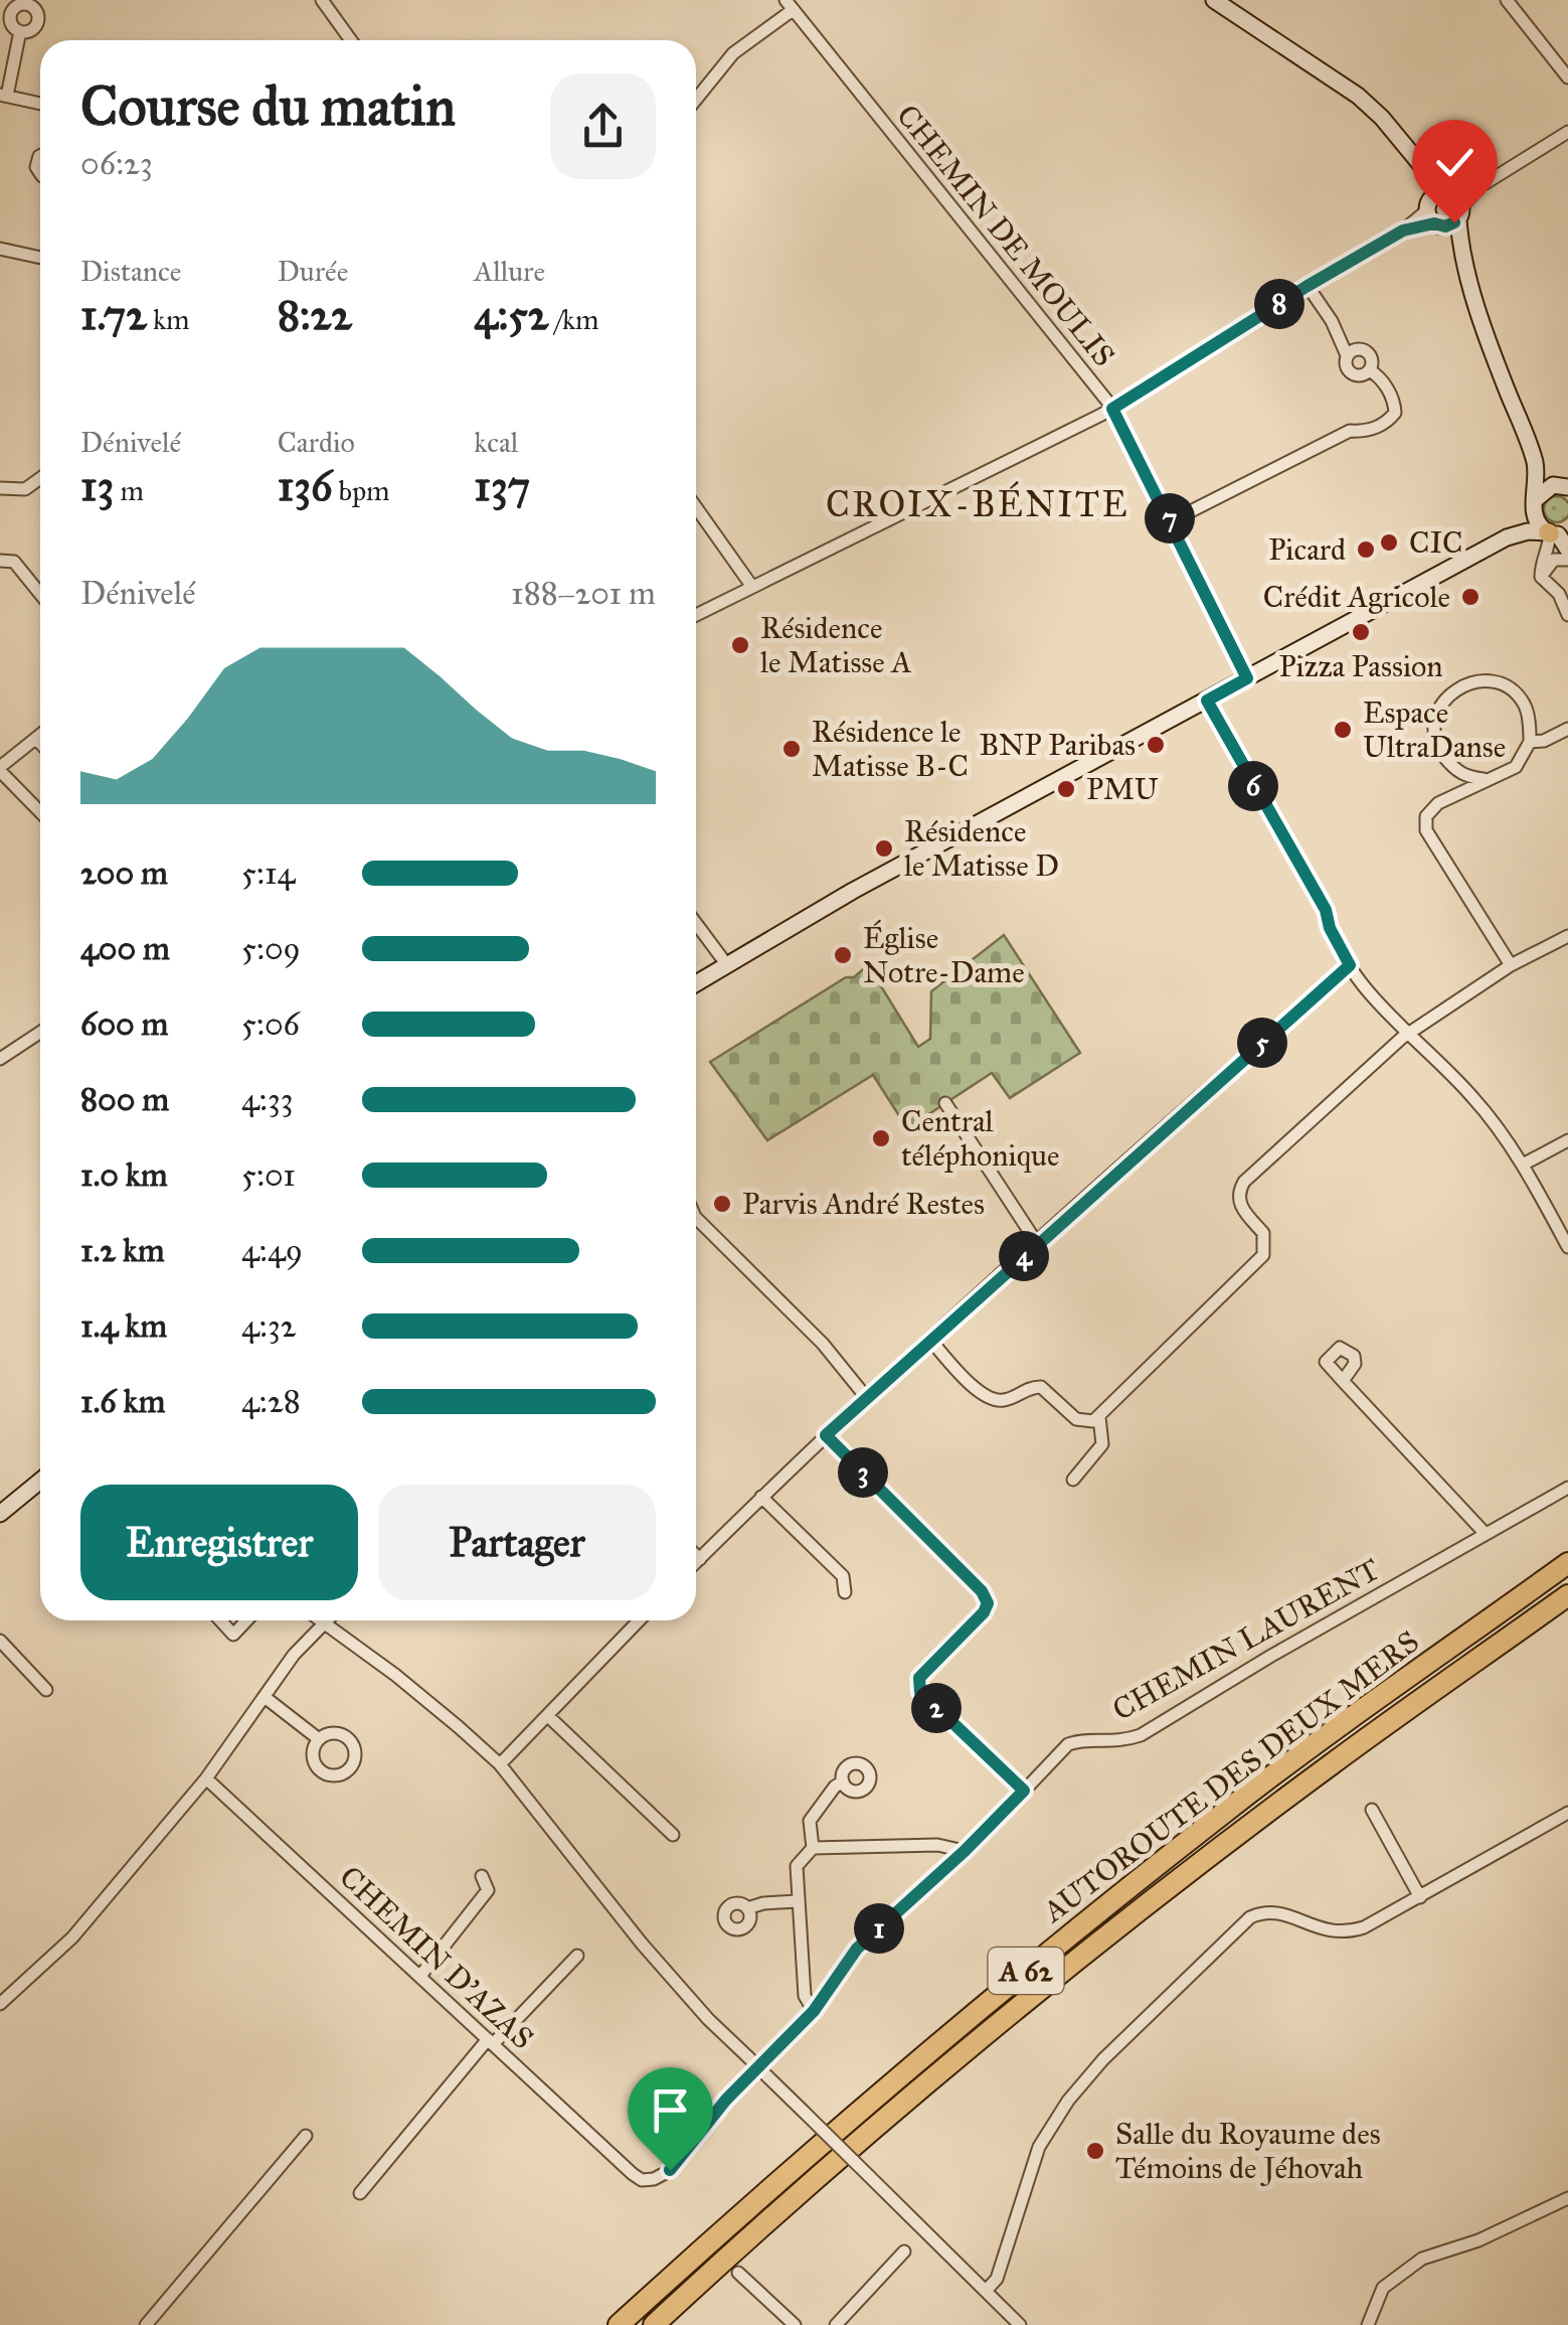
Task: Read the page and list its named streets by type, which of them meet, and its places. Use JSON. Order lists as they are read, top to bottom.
{
  "streets": {
    "highway": ["AUTOROUTE DES DEUX MERS", "A 62"],
    "street": ["CHEMIN DE MOULIS", "CHEMIN LAURENT", "CHEMIN D'AZAS"]
  },
  "crossings": [
    ["CHEMIN LAURENT", "CHEMIN D'AZAS"]
  ],
  "districts": ["CROIX-BÉNITE"],
  "places": [
    "CIC",
    "Picard",
    "Crédit Agricole",
    "Pizza Passion",
    "Résidence le Matisse A",
    "Espace UltraDanse",
    "BNP Paribas",
    "Résidence le Matisse B-C",
    "PMU",
    "Résidence le Matisse D",
    "Église Notre-Dame",
    "Central téléphonique",
    "Parvis André Restes",
    "Salle du Royaume des Témoins de Jéhovah"
  ],
  "page": {
    "heading": ["Course du matin", "06:23"],
    "stats": [
      ["Distance", "1.72 km"],
      ["Durée", "8:22"],
      ["Allure", "4:52 /km"],
      ["Dénivelé", "13 m"],
      ["Cardio", "136 bpm"],
      ["kcal", "137"]
    ],
    "pins": [
      "8",
      "7",
      "6",
      "5",
      "4",
      "3",
      "2",
      "1"
    ],
    "chart": ["Dénivelé", "188–201 m"],
    "list": [
      {
        "name": "200 m",
        "note": "5:14"
      },
      {
        "name": "400 m",
        "note": "5:09"
      },
      {
        "name": "600 m",
        "note": "5:06"
      },
      {
        "name": "800 m",
        "note": "4:33"
      },
      {
        "name": "1.0 km",
        "note": "5:01"
      },
      {
        "name": "1.2 km",
        "note": "4:49"
      },
      {
        "name": "1.4 km",
        "note": "4:32"
      },
      {
        "name": "1.6 km",
        "note": "4:28"
      }
    ],
    "buttons": ["Enregistrer", "Partager"]
  }
}
